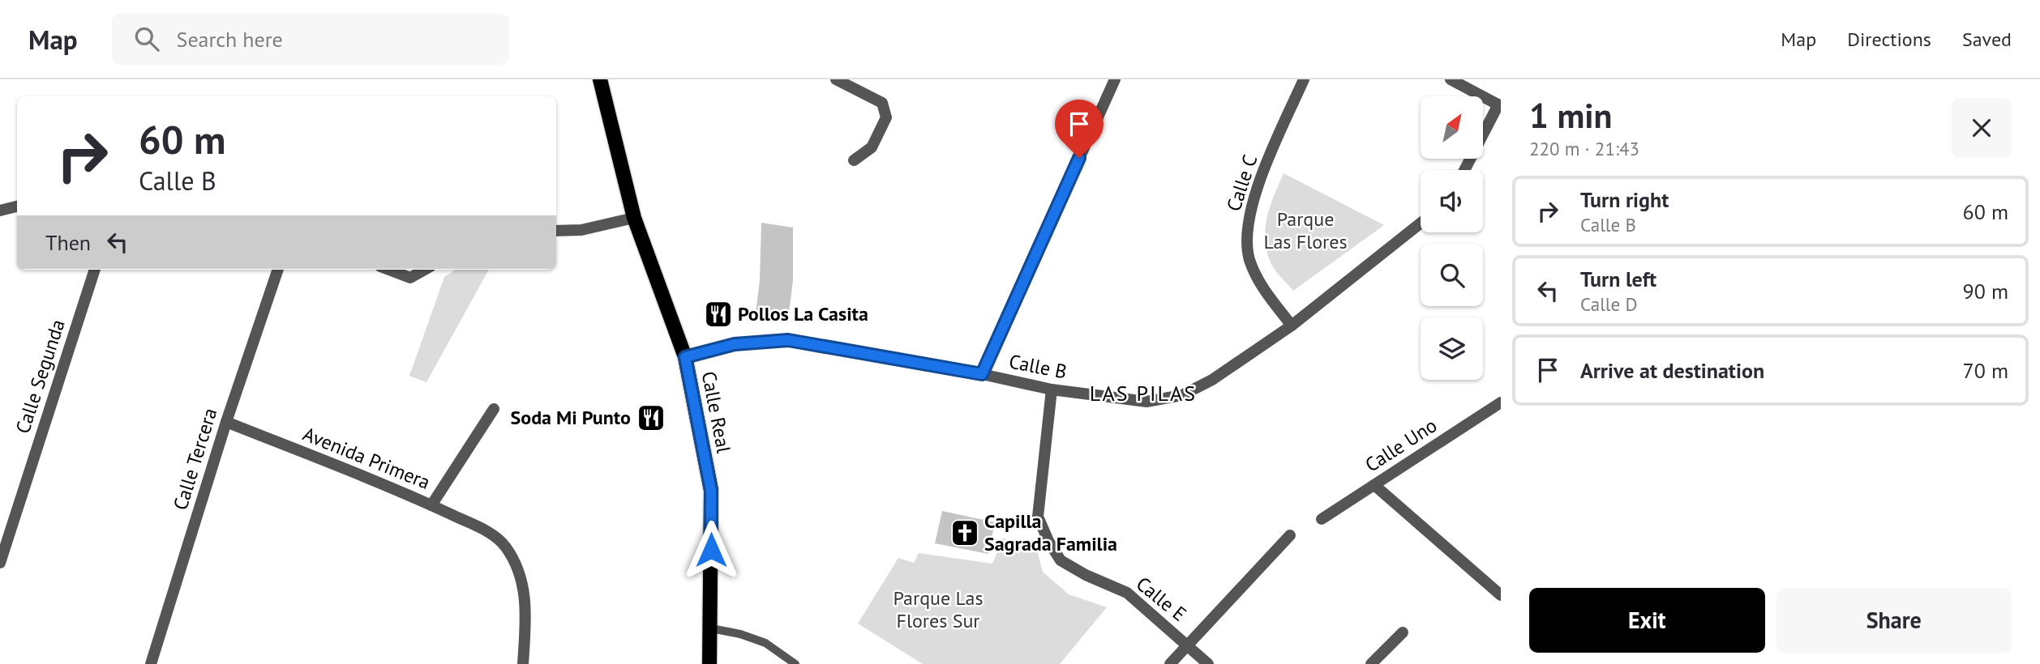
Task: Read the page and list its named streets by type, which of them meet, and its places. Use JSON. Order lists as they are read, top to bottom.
{
  "streets": {
    "main road": ["Calle Real"],
    "street": [
      "Calle C",
      "Calle B",
      "Calle Segunda",
      "Calle Uno",
      "Avenida Primera",
      "Calle Tercera",
      "Calle E"
    ]
  },
  "crossings": [
    ["Calle C", "Calle B"],
    ["Calle B", "Calle Real"],
    ["Calle B", "Calle E"],
    ["Avenida Primera", "Calle Tercera"]
  ],
  "districts": ["LAS PILAS"],
  "parks": ["Parque Las Flores", "Parque Las Flores Sur"],
  "places": {
    "restaurant": ["Pollos La Casita", "Soda Mi Punto"],
    "church": ["Capilla Sagrada Familia"]
  },
  "north": "top right",
  "page": {
    "header": "Map",
    "search": "Search here",
    "nav": ["Map", "Directions", "Saved"],
    "heading": ["1 min", "220 m · 21:43"],
    "turn": ["60 m", "Calle B"],
    "list": [
      {
        "name": "Turn right",
        "note": "Calle B",
        "value": "60 m"
      },
      {
        "name": "Turn left",
        "note": "Calle D",
        "value": "90 m"
      },
      {
        "name": "Arrive at destination",
        "value": "70 m"
      }
    ],
    "then": "Then",
    "buttons": ["Exit", "Share"]
  }
}
